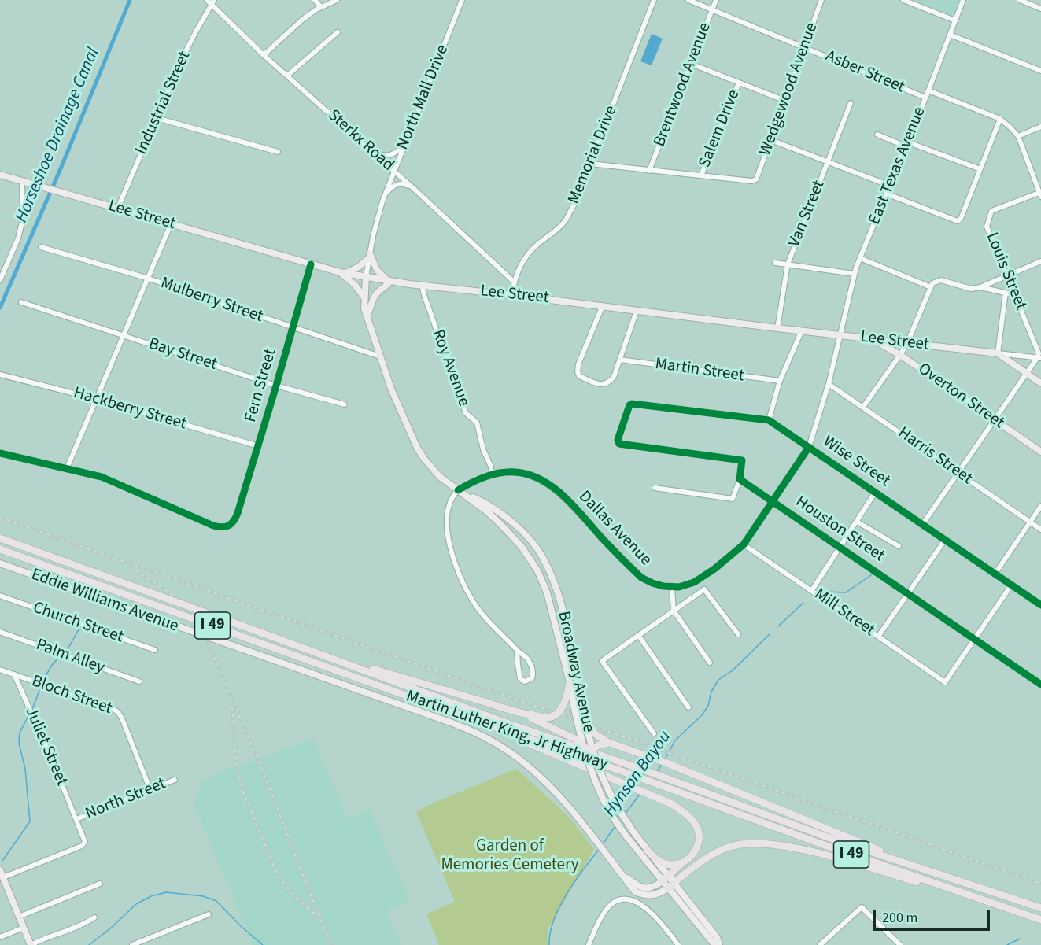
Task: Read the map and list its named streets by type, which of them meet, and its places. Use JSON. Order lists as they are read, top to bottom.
{
  "streets": {
    "highway": ["I 49", "Martin Luther King, Jr Highway"],
    "main road": [
      "Lee Street",
      "Overton Street",
      "Eddie Williams Avenue",
      "Broadway Avenue"
    ],
    "street": [
      "Asber Street",
      "Brentwood Avenue",
      "Wedgewood Avenue",
      "North Mall Drive",
      "Industrial Street",
      "Salem Drive",
      "Sterkx Road",
      "Memorial Drive",
      "East Texas Avenue",
      "Van Street",
      "Louis Street",
      "Mulberry Street",
      "Bay Street",
      "Roy Avenue",
      "Martin Street",
      "Fern Street",
      "Hackberry Street",
      "Harris Street",
      "Wise Street",
      "Dallas Avenue",
      "Houston Street",
      "Mill Street",
      "Church Street",
      "Palm Alley",
      "Bloch Street",
      "Juliet Street",
      "North Street"
    ]
  },
  "crossings": [
    ["Asber Street", "Brentwood Avenue"],
    ["Asber Street", "Wedgewood Avenue"],
    ["Asber Street", "East Texas Avenue"],
    ["Wedgewood Avenue", "Salem Drive"],
    ["North Mall Drive", "Sterkx Road"],
    ["North Mall Drive", "Lee Street"],
    ["North Mall Drive", "Broadway Avenue"],
    ["Industrial Street", "Sterkx Road"],
    ["Industrial Street", "Lee Street"],
    ["Sterkx Road", "Memorial Drive"],
    ["Memorial Drive", "Lee Street"],
    ["East Texas Avenue", "Lee Street"],
    ["East Texas Avenue", "Dallas Avenue"],
    ["Van Street", "Lee Street"],
    ["Lee Street", "Louis Street"],
    ["Lee Street", "Roy Avenue"],
    ["Lee Street", "Fern Street"],
    ["Lee Street", "Overton Street"],
    ["Lee Street", "Dallas Avenue"],
    ["Lee Street", "Broadway Avenue"],
    ["Mulberry Street", "Fern Street"],
    ["Mulberry Street", "Broadway Avenue"],
    ["Bay Street", "Fern Street"],
    ["Roy Avenue", "Dallas Avenue"],
    ["Fern Street", "Hackberry Street"],
    ["Harris Street", "Dallas Avenue"],
    ["Wise Street", "Dallas Avenue"],
    ["Wise Street", "Houston Street"],
    ["Dallas Avenue", "Houston Street"],
    ["Dallas Avenue", "Mill Street"],
    ["Dallas Avenue", "Broadway Avenue"],
    ["Houston Street", "Mill Street"],
    ["Eddie Williams Avenue", "Broadway Avenue"],
    ["Bloch Street", "Juliet Street"],
    ["Bloch Street", "North Street"],
    ["Juliet Street", "North Street"]
  ],
  "water": ["Horseshoe Drainage Canal", "Hynson Bayou"],
  "parks": ["Garden of Memories Cemetery"],
  "scale_bar": "200 m"
}
